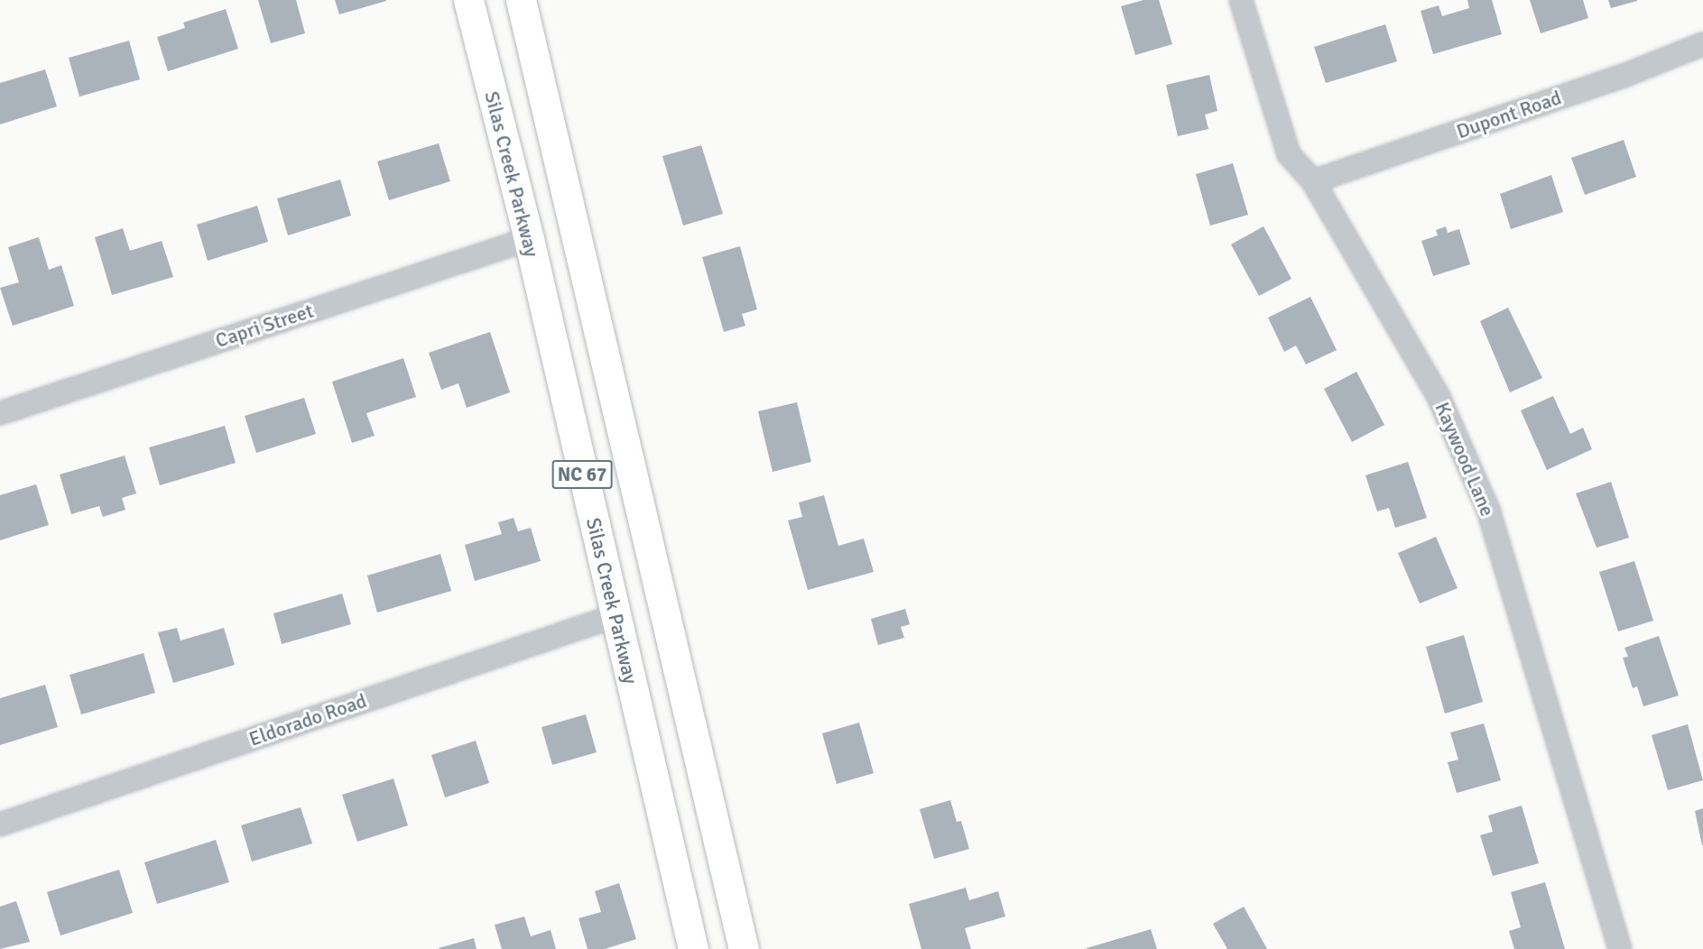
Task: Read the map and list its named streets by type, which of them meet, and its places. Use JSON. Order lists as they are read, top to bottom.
{
  "streets": {
    "main road": ["Silas Creek Parkway", "NC 67"],
    "street": [
      "Dupont Road",
      "Capri Street",
      "Kaywood Lane",
      "Eldorado Road"
    ]
  },
  "crossings": [
    ["Dupont Road", "Kaywood Lane"],
    ["Silas Creek Parkway", "Capri Street"],
    ["Silas Creek Parkway", "Eldorado Road"]
  ]
}
